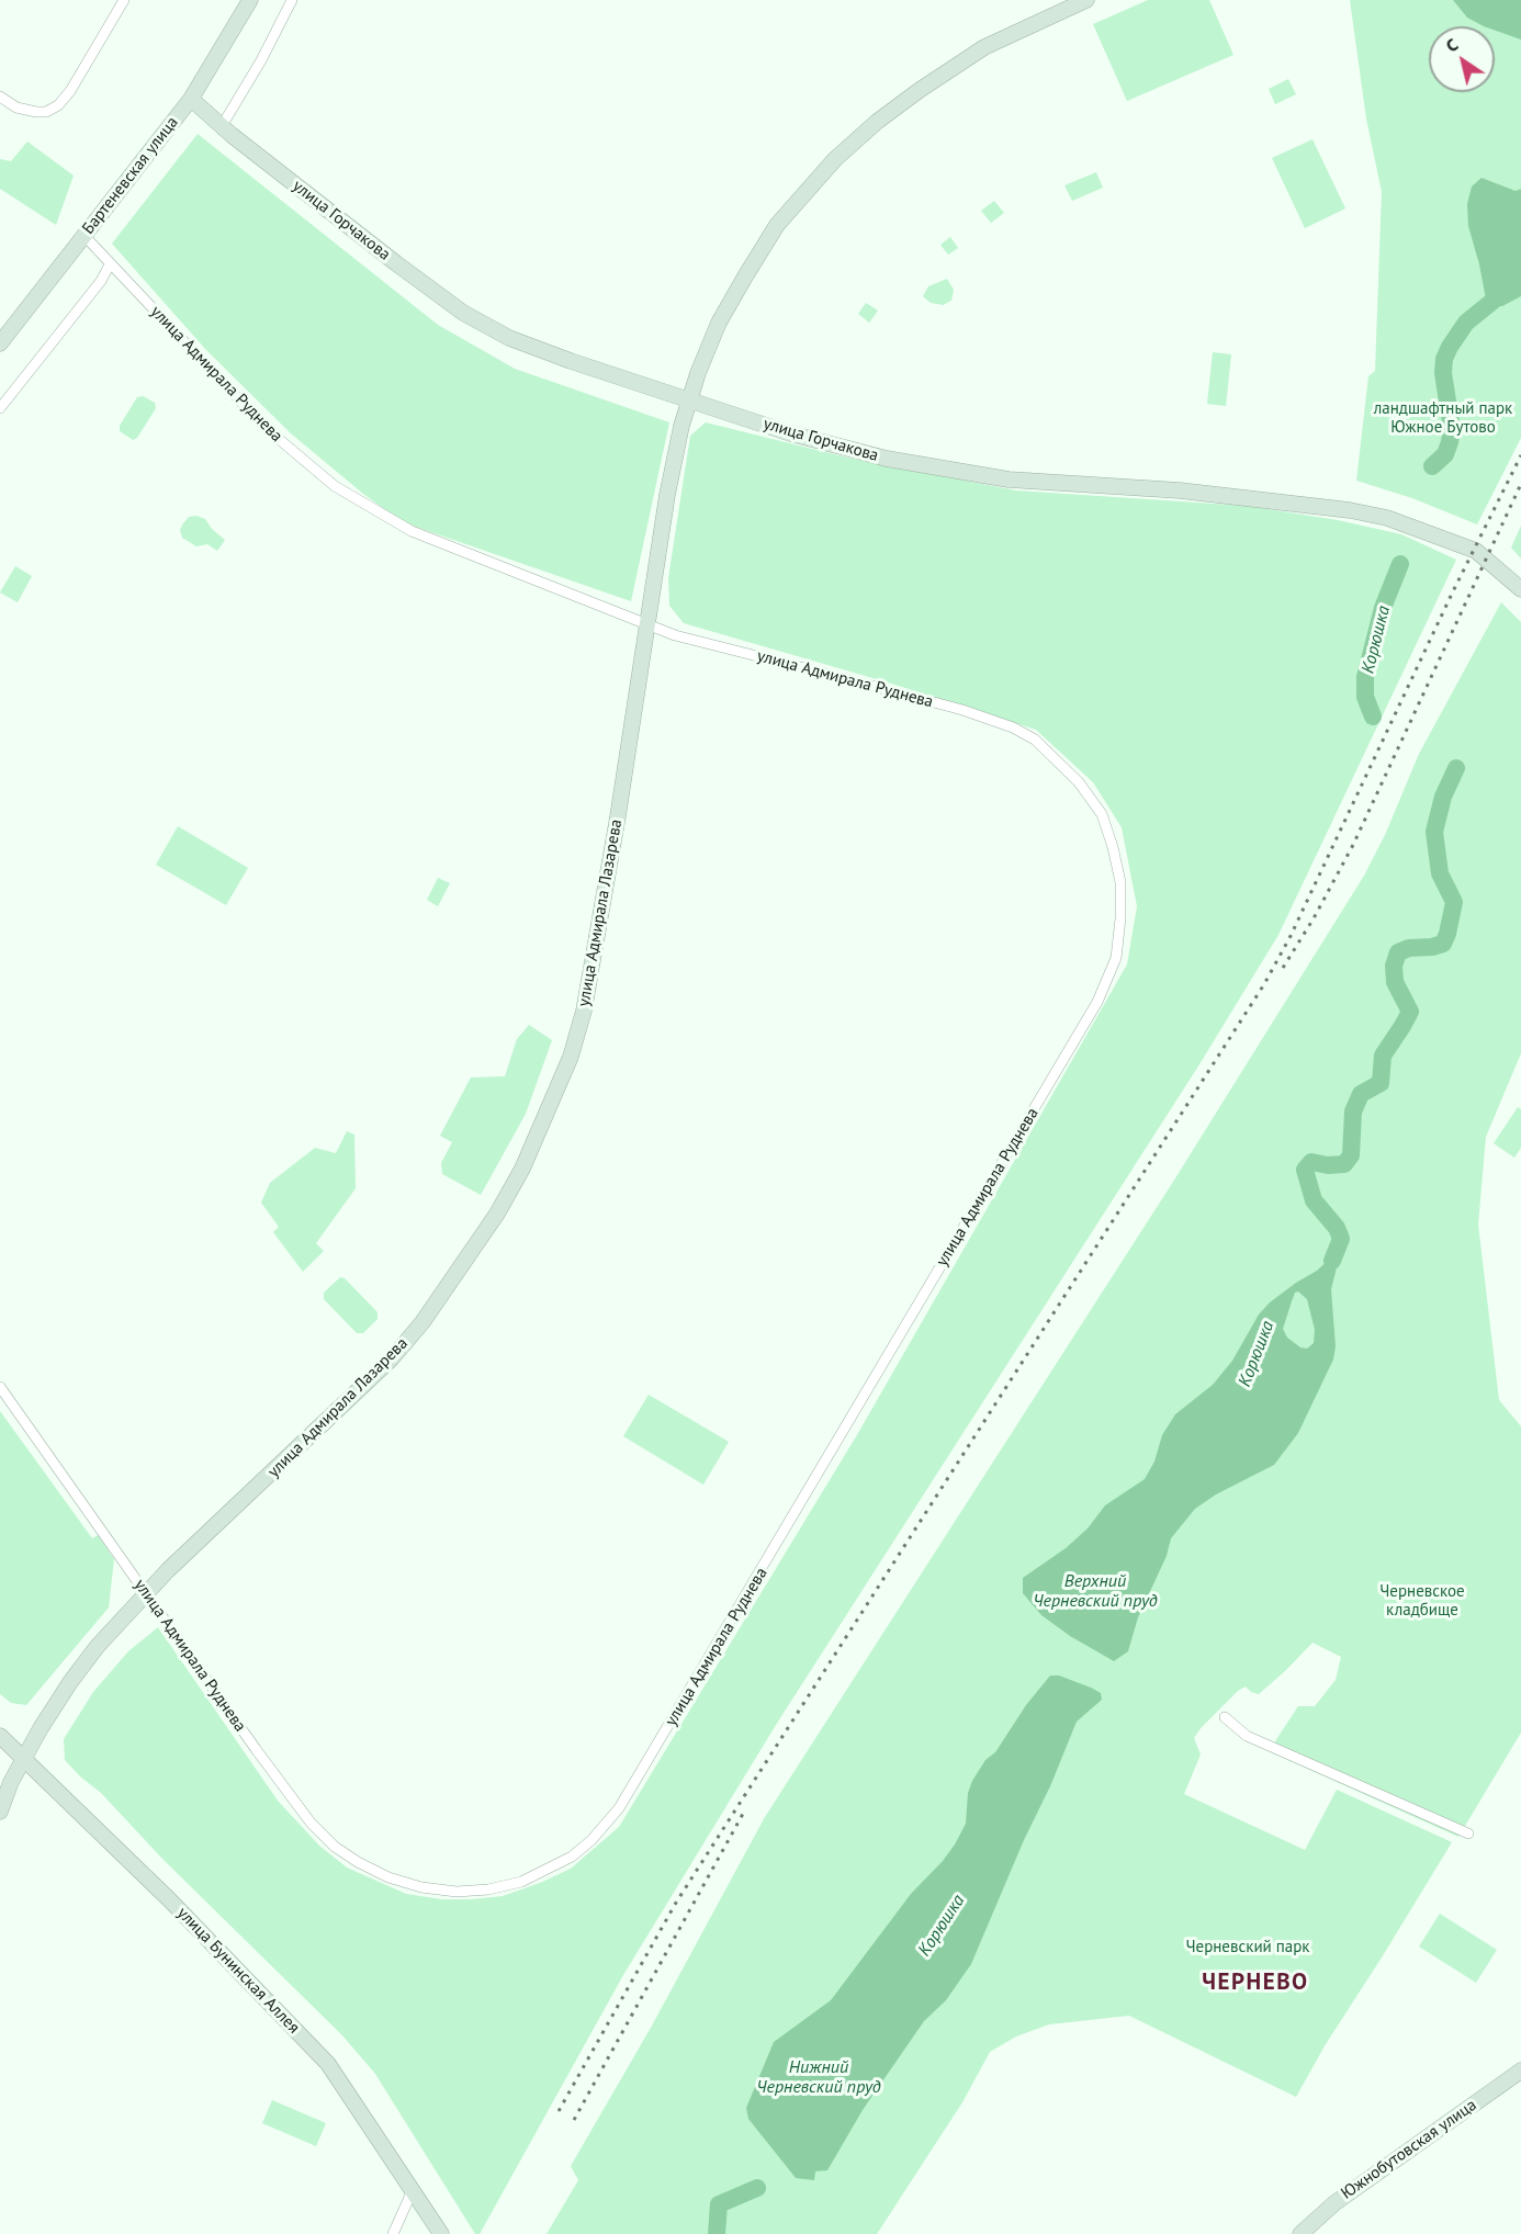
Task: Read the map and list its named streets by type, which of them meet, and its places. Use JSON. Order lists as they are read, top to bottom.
{
  "streets": {
    "street": [
      "Бартеневская улица",
      "улица Горчакова",
      "улица Адмирала Руднева",
      "улица Адмирала Лазарева",
      "улица Бунинская Аллея",
      "Южнобутовская улица"
    ]
  },
  "crossings": [
    ["Бартеневская улица", "улица Горчакова"],
    ["Бартеневская улица", "улица Адмирала Руднева"],
    ["улица Горчакова", "улица Адмирала Лазарева"],
    ["улица Адмирала Руднева", "улица Адмирала Лазарева"],
    ["улица Адмирала Лазарева", "улица Бунинская Аллея"]
  ],
  "districts": ["ЧЕРНЕВО"],
  "water": ["Корюшка", "Верхний Черневский пруд", "Нижний Черневский пруд"],
  "parks": ["ландшафтный парк Южное Бутово", "Черневское кладбище", "Черневский парк"],
  "north": "top left"
}
